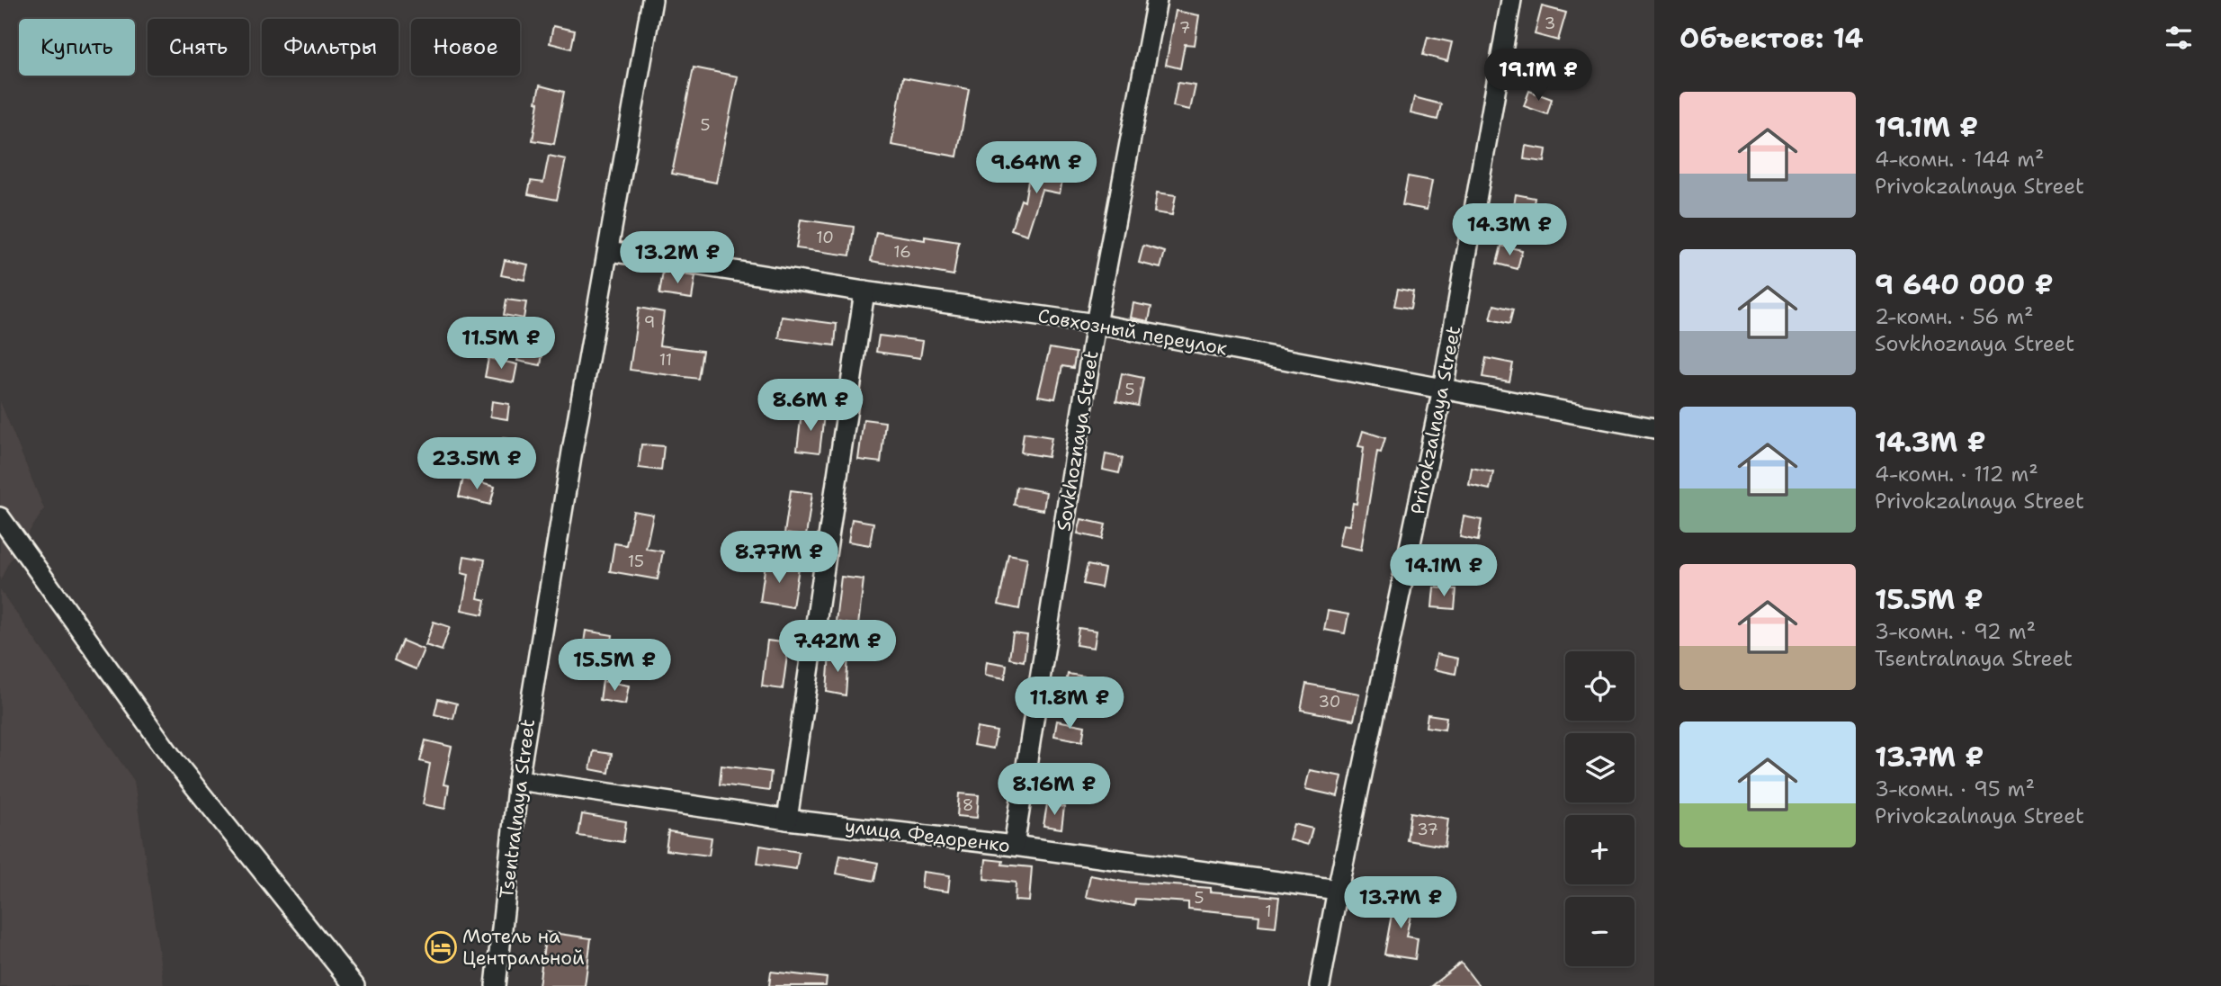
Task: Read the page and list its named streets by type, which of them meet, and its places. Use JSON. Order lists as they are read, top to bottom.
{
  "streets": {
    "street": [
      "Совхозный переулок",
      "Privokzalnaya Street",
      "Sovkhoznaya Street",
      "Tsentralnaya Street",
      "улица Федоренко"
    ]
  },
  "crossings": [
    ["Совхозный переулок", "Privokzalnaya Street"],
    ["Совхозный переулок", "Sovkhoznaya Street"],
    ["Совхозный переулок", "Tsentralnaya Street"],
    ["Privokzalnaya Street", "улица Федоренко"],
    ["Sovkhoznaya Street", "улица Федоренко"],
    ["Tsentralnaya Street", "улица Федоренко"]
  ],
  "places": {
    "hotel": ["Мотель на Центральной"]
  },
  "house_numbers": [
    "3",
    "7",
    "5",
    "10",
    "16",
    "9",
    "11",
    "5",
    "15",
    "30",
    "8",
    "37",
    "5",
    "1"
  ],
  "page": {
    "heading": "Объектов: 14",
    "chip": [
      "Купить",
      "Снять",
      "Фильтры",
      "Новое"
    ],
    "price": [
      "19.1M ₽",
      "9.64M ₽",
      "14.3M ₽",
      "13.2M ₽",
      "11.5M ₽",
      "8.6M ₽",
      "23.5M ₽",
      "8.77M ₽",
      "14.1M ₽",
      "7.42M ₽",
      "15.5M ₽",
      "11.8M ₽",
      "8.16M ₽",
      "13.7M ₽"
    ],
    "list": [
      {
        "name": "19.1M ₽",
        "note": "4-комн. · 144 m² · Privokzalnaya Street"
      },
      {
        "name": "9 640 000 ₽",
        "note": "2-комн. · 56 m² · Sovkhoznaya Street"
      },
      {
        "name": "14.3M ₽",
        "note": "4-комн. · 112 m² · Privokzalnaya Street"
      },
      {
        "name": "15.5M ₽",
        "note": "3-комн. · 92 m² · Tsentralnaya Street"
      },
      {
        "name": "13.7M ₽",
        "note": "3-комн. · 95 m² · Privokzalnaya Street"
      }
    ],
    "map_buttons": ["+", "−"]
  }
}
